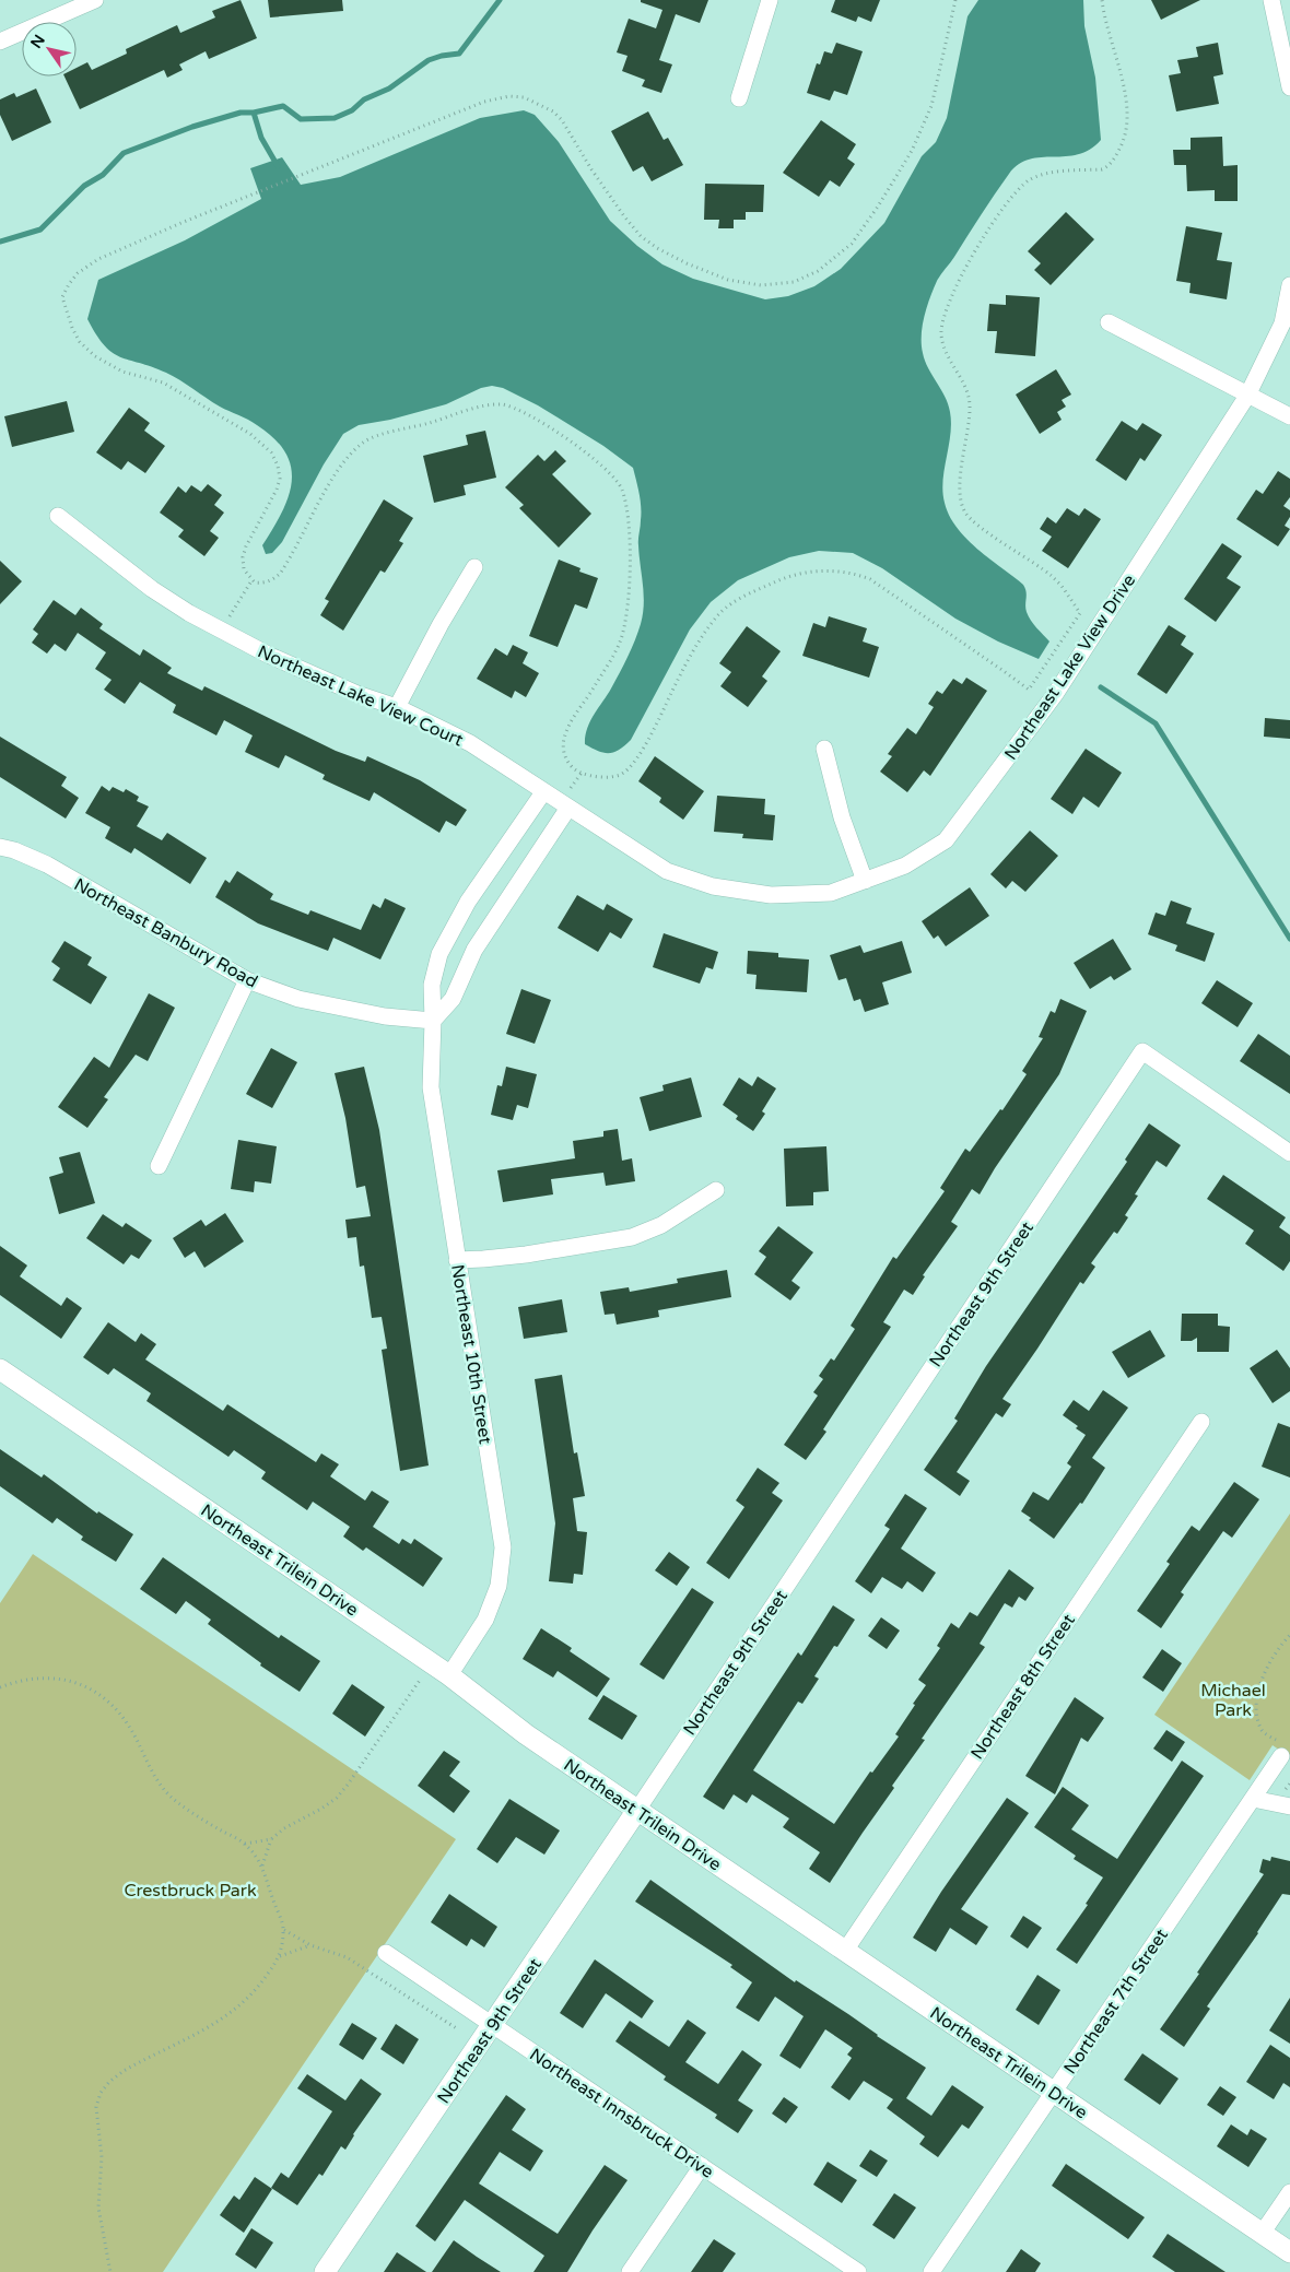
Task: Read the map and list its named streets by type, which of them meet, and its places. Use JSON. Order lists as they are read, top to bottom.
{
  "streets": {
    "street": [
      "Northeast Lake View Drive",
      "Northeast Lake View Court",
      "Northeast Banbury Road",
      "Northeast 9th Street",
      "Northeast 10th Street",
      "Northeast Trilein Drive",
      "Northeast 8th Street",
      "Northeast 7th Street",
      "Northeast Innsbruck Drive"
    ]
  },
  "crossings": [
    ["Northeast Lake View Drive", "Northeast Lake View Court"],
    ["Northeast Lake View Court", "Northeast 10th Street"],
    ["Northeast Banbury Road", "Northeast 10th Street"],
    ["Northeast 9th Street", "Northeast Trilein Drive"],
    ["Northeast 9th Street", "Northeast Innsbruck Drive"],
    ["Northeast 10th Street", "Northeast Trilein Drive"],
    ["Northeast Trilein Drive", "Northeast 8th Street"],
    ["Northeast Trilein Drive", "Northeast 7th Street"]
  ],
  "parks": ["Michael Park", "Crestbruck Park"],
  "north": "top left"
}
